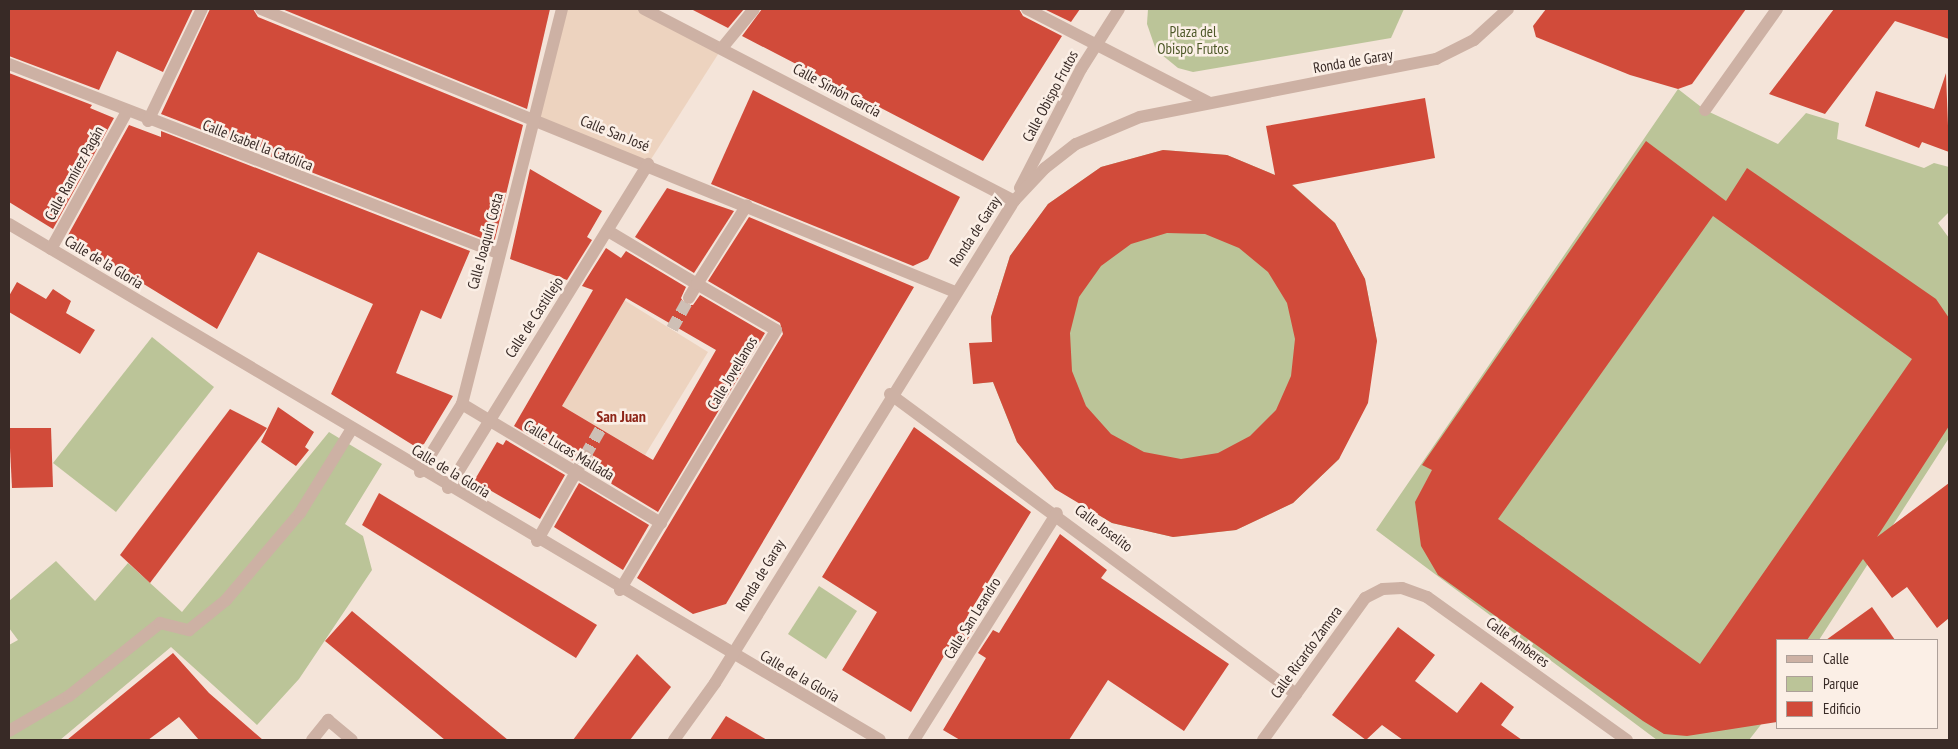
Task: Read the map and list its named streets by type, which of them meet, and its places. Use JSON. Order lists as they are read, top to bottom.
{
  "streets": {
    "street": [
      "Ronda de Garay",
      "Calle Simón García",
      "Calle Obispo Frutos",
      "Calle San José",
      "Calle Isabel la Católica",
      "Calle Ramírez Pagán",
      "Calle Joaquín Costa",
      "Calle de la Gloria",
      "Calle de Castillejo",
      "Calle Jovellanos",
      "Calle Lucas Mallada",
      "Calle Joselito",
      "Calle San Leandro",
      "Calle Amberes",
      "Calle Ricardo Zamora"
    ]
  },
  "crossings": [
    ["Ronda de Garay", "Calle Simón García"],
    ["Ronda de Garay", "Calle Obispo Frutos"],
    ["Ronda de Garay", "Calle San José"],
    ["Ronda de Garay", "Calle de la Gloria"],
    ["Ronda de Garay", "Calle Joselito"],
    ["Calle Simón García", "Calle Obispo Frutos"],
    ["Calle San José", "Calle Joaquín Costa"],
    ["Calle San José", "Calle de Castillejo"],
    ["Calle Isabel la Católica", "Calle Ramírez Pagán"],
    ["Calle Isabel la Católica", "Calle Joaquín Costa"],
    ["Calle Ramírez Pagán", "Calle de la Gloria"],
    ["Calle Joaquín Costa", "Calle de la Gloria"],
    ["Calle Joaquín Costa", "Calle Lucas Mallada"],
    ["Calle de la Gloria", "Calle de Castillejo"],
    ["Calle de la Gloria", "Calle Jovellanos"],
    ["Calle de Castillejo", "Calle Lucas Mallada"],
    ["Calle Jovellanos", "Calle Lucas Mallada"],
    ["Calle Joselito", "Calle San Leandro"],
    ["Calle Joselito", "Calle Ricardo Zamora"],
    ["Calle Amberes", "Calle Ricardo Zamora"]
  ],
  "districts": ["San Juan"],
  "parks": ["Plaza del Obispo Frutos"],
  "legend": ["Calle", "Parque", "Edificio"]
}
